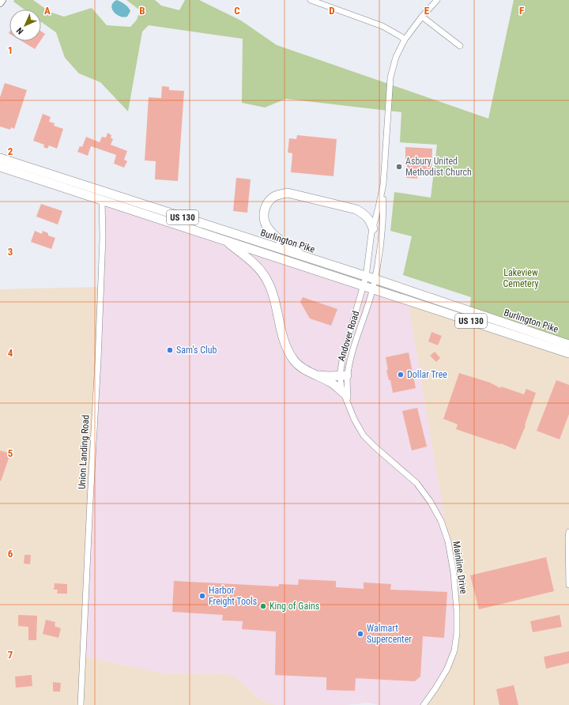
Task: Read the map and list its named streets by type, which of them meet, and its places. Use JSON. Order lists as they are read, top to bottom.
{
  "streets": {
    "highway": ["US 130", "Burlington Pike"],
    "street": ["Andover Road", "Union Landing Road", "Mainline Drive"]
  },
  "crossings": [
    ["Burlington Pike", "Andover Road"],
    ["Burlington Pike", "Union Landing Road"],
    ["Andover Road", "Mainline Drive"]
  ],
  "parks": ["Lakeview Cemetery"],
  "places": [
    "Asbury United Methodist Church",
    "Sam's Club",
    "Dollar Tree",
    "Harbor Freight Tools",
    "King of Gains",
    "Walmart Supercenter"
  ],
  "north": "bottom left",
  "grid": {
    "columns": [
      "A",
      "B",
      "C",
      "D",
      "E",
      "F"
    ],
    "rows": [
      "1",
      "2",
      "3",
      "4",
      "5",
      "6",
      "7"
    ]
  }
}
